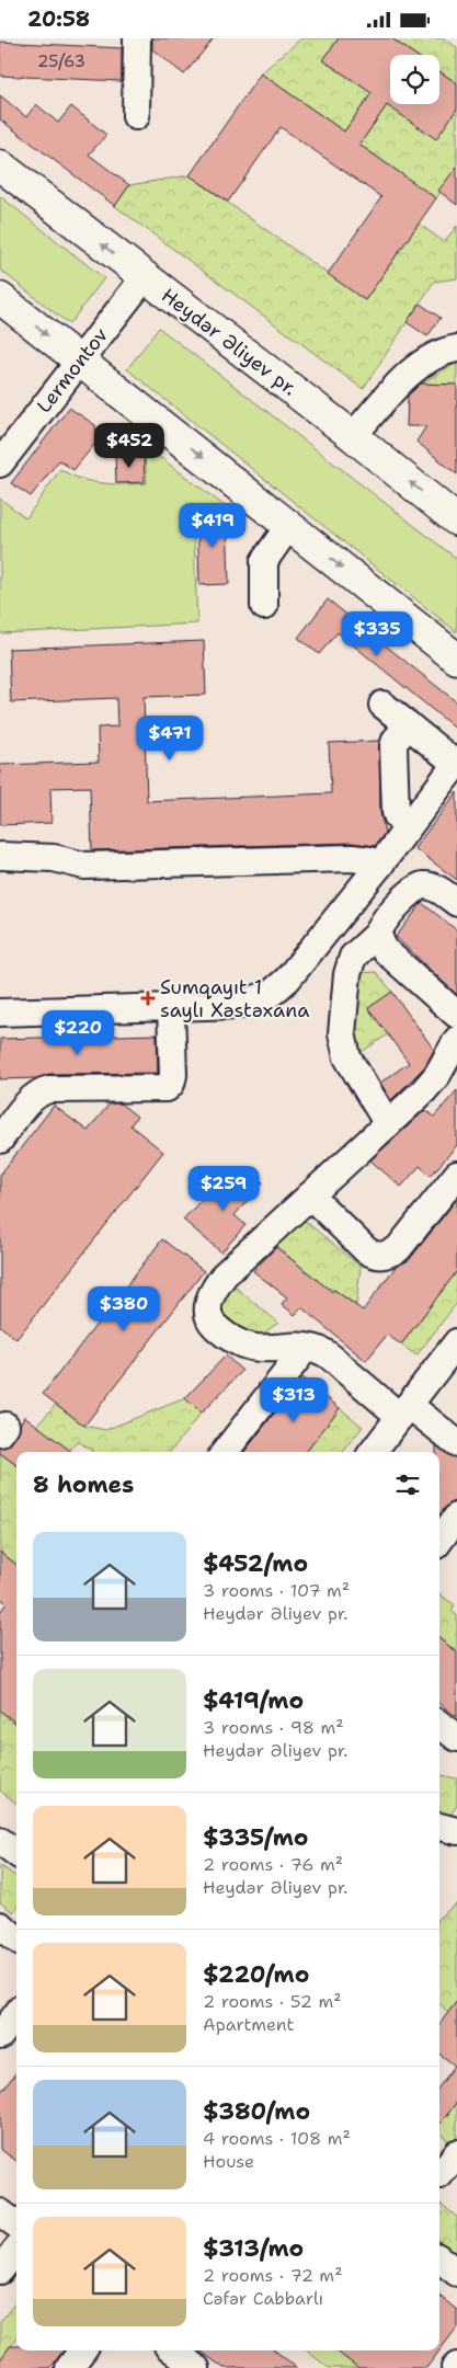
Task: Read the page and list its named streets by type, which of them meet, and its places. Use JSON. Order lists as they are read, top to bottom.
{
  "streets": {
    "main road": ["Heydər Əliyev pr."],
    "street": ["Lermontov"]
  },
  "crossings": [
    ["Heydər Əliyev pr.", "Lermontov"]
  ],
  "places": {
    "health": ["Sumqayıt 1 saylı Xəstəxana"]
  },
  "house_numbers": ["25/63"],
  "page": {
    "status": "20:58",
    "price": [
      "$452",
      "$419",
      "$335",
      "$471",
      "$220",
      "$259",
      "$380",
      "$313"
    ],
    "heading": "8 homes",
    "list": [
      {
        "name": "$452/mo",
        "note": "3 rooms · 107 m² · Heydər Əliyev pr."
      },
      {
        "name": "$419/mo",
        "note": "3 rooms · 98 m² · Heydər Əliyev pr."
      },
      {
        "name": "$335/mo",
        "note": "2 rooms · 76 m² · Heydər Əliyev pr."
      },
      {
        "name": "$220/mo",
        "note": "2 rooms · 52 m² · Apartment"
      },
      {
        "name": "$380/mo",
        "note": "4 rooms · 108 m² · House"
      },
      {
        "name": "$313/mo",
        "note": "2 rooms · 72 m² · Cəfər Cabbarlı"
      }
    ]
  }
}
